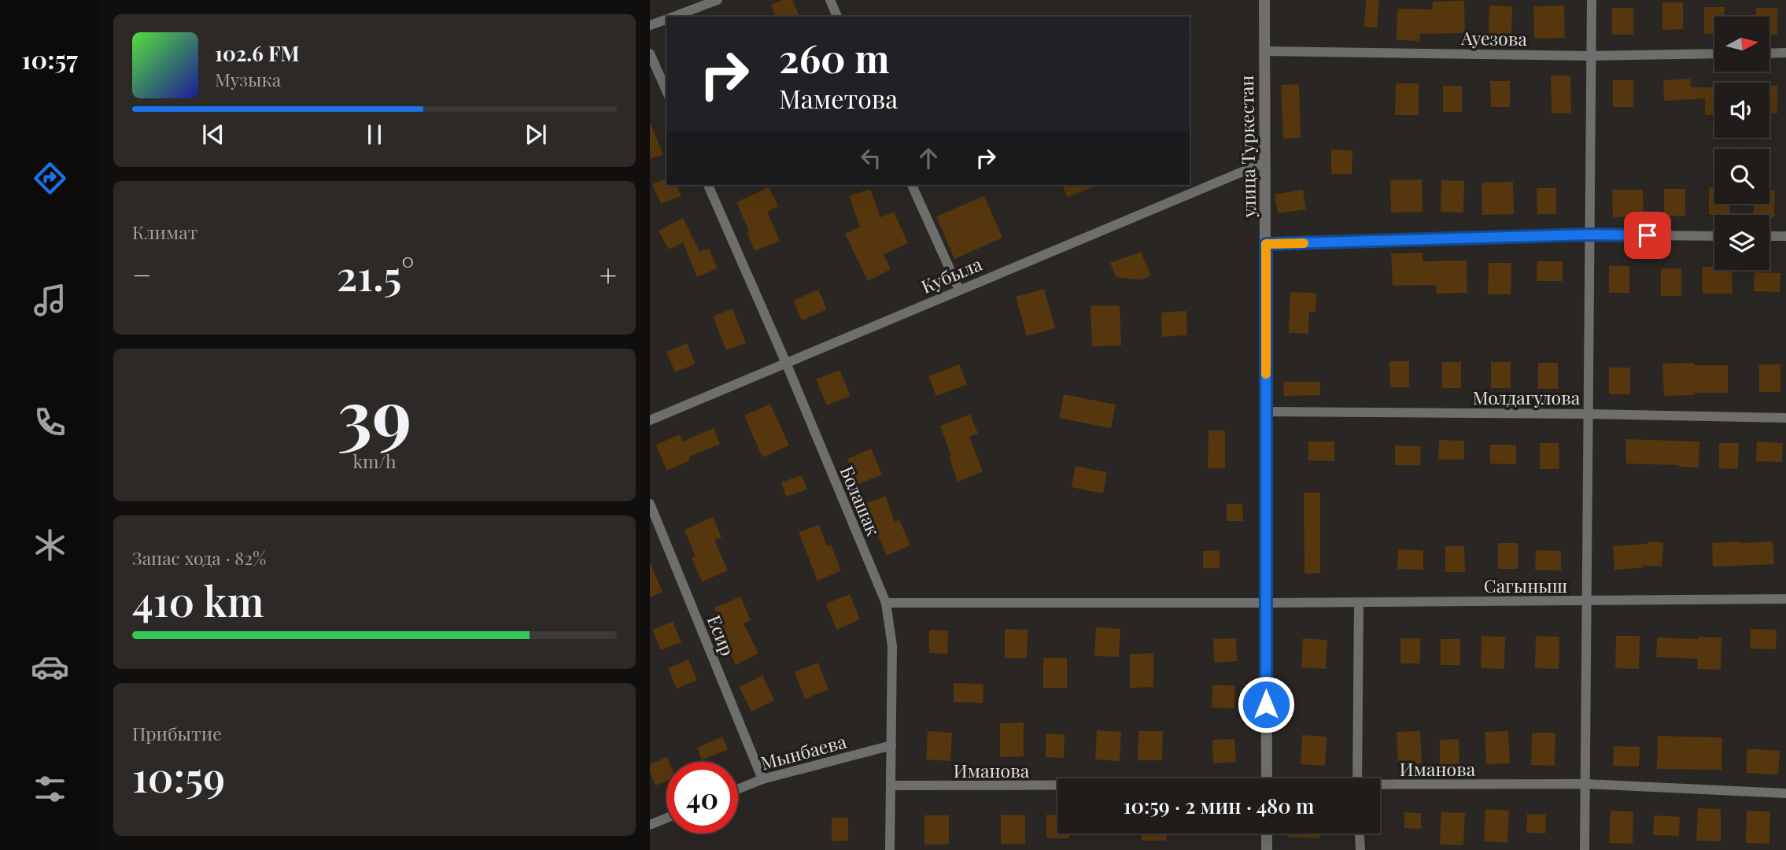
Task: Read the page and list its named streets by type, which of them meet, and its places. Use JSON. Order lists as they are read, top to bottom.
{
  "streets": {
    "street": [
      "Ауезова",
      "улица Туркестан",
      "Кубыла",
      "Молдагулова",
      "Болашак",
      "Сагыныш",
      "Есир",
      "Мынбаева",
      "Иманова"
    ]
  },
  "crossings": [
    ["Ауезова", "улица Туркестан"],
    ["улица Туркестан", "Кубыла"],
    ["улица Туркестан", "Молдагулова"],
    ["улица Туркестан", "Сагыныш"],
    ["Кубыла", "Болашак"],
    ["Болашак", "Сагыныш"],
    ["Болашак", "Мынбаева"],
    ["Болашак", "Иманова"],
    ["Есир", "Мынбаева"]
  ],
  "north": "right",
  "page": {
    "tabs": "10:57",
    "turn": ["260 m", "Маметова"],
    "song": ["102.6 FM", "Музыка"],
    "tile": [
      "Климат",
      ["39", "km/h"],
      ["Запас хода · 82%", "410 km"],
      ["Прибытие", "10:59"]
    ],
    "heat": ["−", "21.5°", "+"],
    "limit": "40",
    "trip": "10:59 · 2 мин · 480 m"
  }
}
